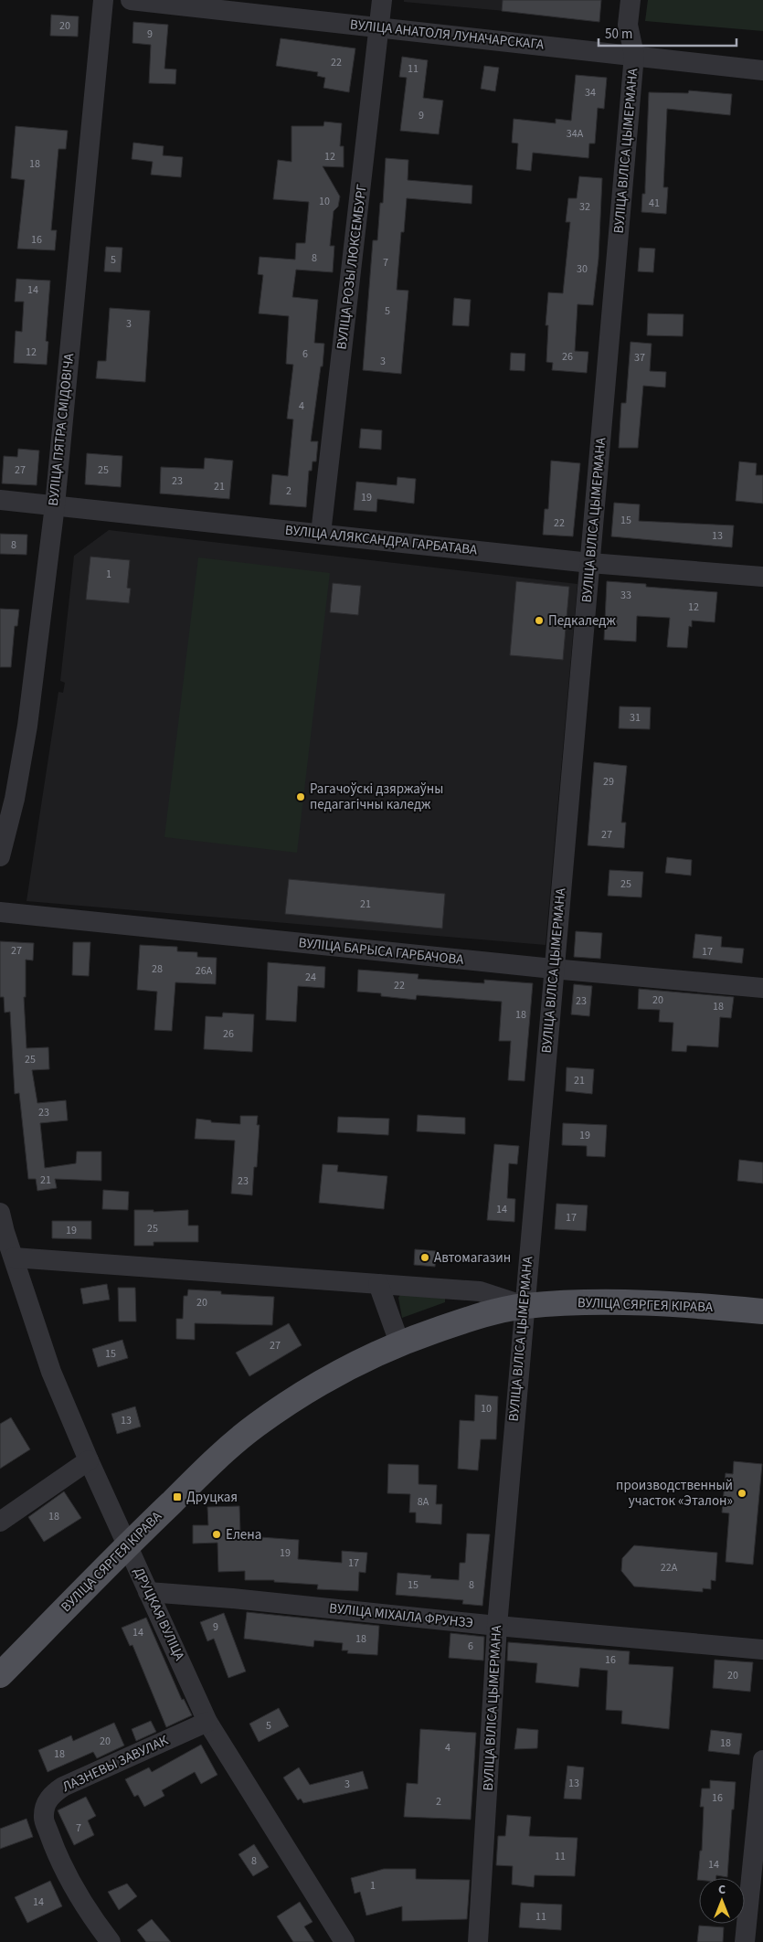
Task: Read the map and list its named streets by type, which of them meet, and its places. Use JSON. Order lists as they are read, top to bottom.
{
  "streets": {
    "main road": ["ВУЛІЦА СЯРГЕЯ КІРАВА"],
    "street": [
      "ВУЛІЦА АНАТОЛЯ ЛУНАЧАРСКАГА",
      "ВУЛІЦА ВІЛІСА ЦЫМЕРМАНА",
      "ВУЛІЦА РОЗЫ ЛЮКСЕМБУРГ",
      "ВУЛІЦА ПЯТРА СМІДОВІЧА",
      "ВУЛІЦА АЛЯКСАНДРА ГАРБАТАВА",
      "ВУЛІЦА БАРЫСА ГАРБАЧОВА",
      "ДРУЦКАЯ ВУЛІЦА",
      "ВУЛІЦА МІХАІЛА ФРУНЗЭ",
      "ЛАЗНЕВЫ ЗАВУЛАК"
    ]
  },
  "crossings": [
    ["ВУЛІЦА АНАТОЛЯ ЛУНАЧАРСКАГА", "ВУЛІЦА ВІЛІСА ЦЫМЕРМАНА"],
    ["ВУЛІЦА АНАТОЛЯ ЛУНАЧАРСКАГА", "ВУЛІЦА РОЗЫ ЛЮКСЕМБУРГ"],
    ["ВУЛІЦА ВІЛІСА ЦЫМЕРМАНА", "ВУЛІЦА АЛЯКСАНДРА ГАРБАТАВА"],
    ["ВУЛІЦА ВІЛІСА ЦЫМЕРМАНА", "ВУЛІЦА БАРЫСА ГАРБАЧОВА"],
    ["ВУЛІЦА ВІЛІСА ЦЫМЕРМАНА", "ВУЛІЦА СЯРГЕЯ КІРАВА"],
    ["ВУЛІЦА ВІЛІСА ЦЫМЕРМАНА", "ВУЛІЦА МІХАІЛА ФРУНЗЭ"],
    ["ВУЛІЦА РОЗЫ ЛЮКСЕМБУРГ", "ВУЛІЦА АЛЯКСАНДРА ГАРБАТАВА"],
    ["ВУЛІЦА ПЯТРА СМІДОВІЧА", "ВУЛІЦА АЛЯКСАНДРА ГАРБАТАВА"],
    ["ВУЛІЦА СЯРГЕЯ КІРАВА", "ДРУЦКАЯ ВУЛІЦА"],
    ["ДРУЦКАЯ ВУЛІЦА", "ВУЛІЦА МІХАІЛА ФРУНЗЭ"],
    ["ДРУЦКАЯ ВУЛІЦА", "ЛАЗНЕВЫ ЗАВУЛАК"]
  ],
  "places": {
    "other": [
      "Педкаледж",
      "Рагачоўскі дзяржаўны педагагічны каледж",
      "Автомагазин",
      "производственный участок «Эталон»",
      "Елена"
    ],
    "transit": ["Друцкая"]
  },
  "house_numbers": [
    "20",
    "9",
    "22",
    "11",
    "34",
    "9",
    "34А",
    "12",
    "18",
    "10",
    "41",
    "32",
    "16",
    "8",
    "5",
    "7",
    "30",
    "14",
    "5",
    "3",
    "12",
    "6",
    "26",
    "37",
    "3",
    "4",
    "27",
    "25",
    "23",
    "21",
    "2",
    "19",
    "15",
    "22",
    "13",
    "8",
    "1",
    "33",
    "12",
    "31",
    "29",
    "27",
    "25",
    "21",
    "27",
    "17",
    "28",
    "26А",
    "24",
    "22",
    "20",
    "23",
    "18",
    "18",
    "26",
    "25",
    "21",
    "23",
    "19",
    "21",
    "23",
    "14",
    "17",
    "25",
    "19",
    "20",
    "27",
    "15",
    "10",
    "13",
    "8А",
    "18",
    "19",
    "17",
    "22А",
    "15",
    "8",
    "9",
    "14",
    "18",
    "6",
    "16",
    "20",
    "5",
    "20",
    "18",
    "4",
    "18",
    "13",
    "3",
    "16",
    "2",
    "7",
    "11",
    "8",
    "14",
    "1",
    "14",
    "11"
  ],
  "scale_bar": "50 m",
  "north": "top"
}
